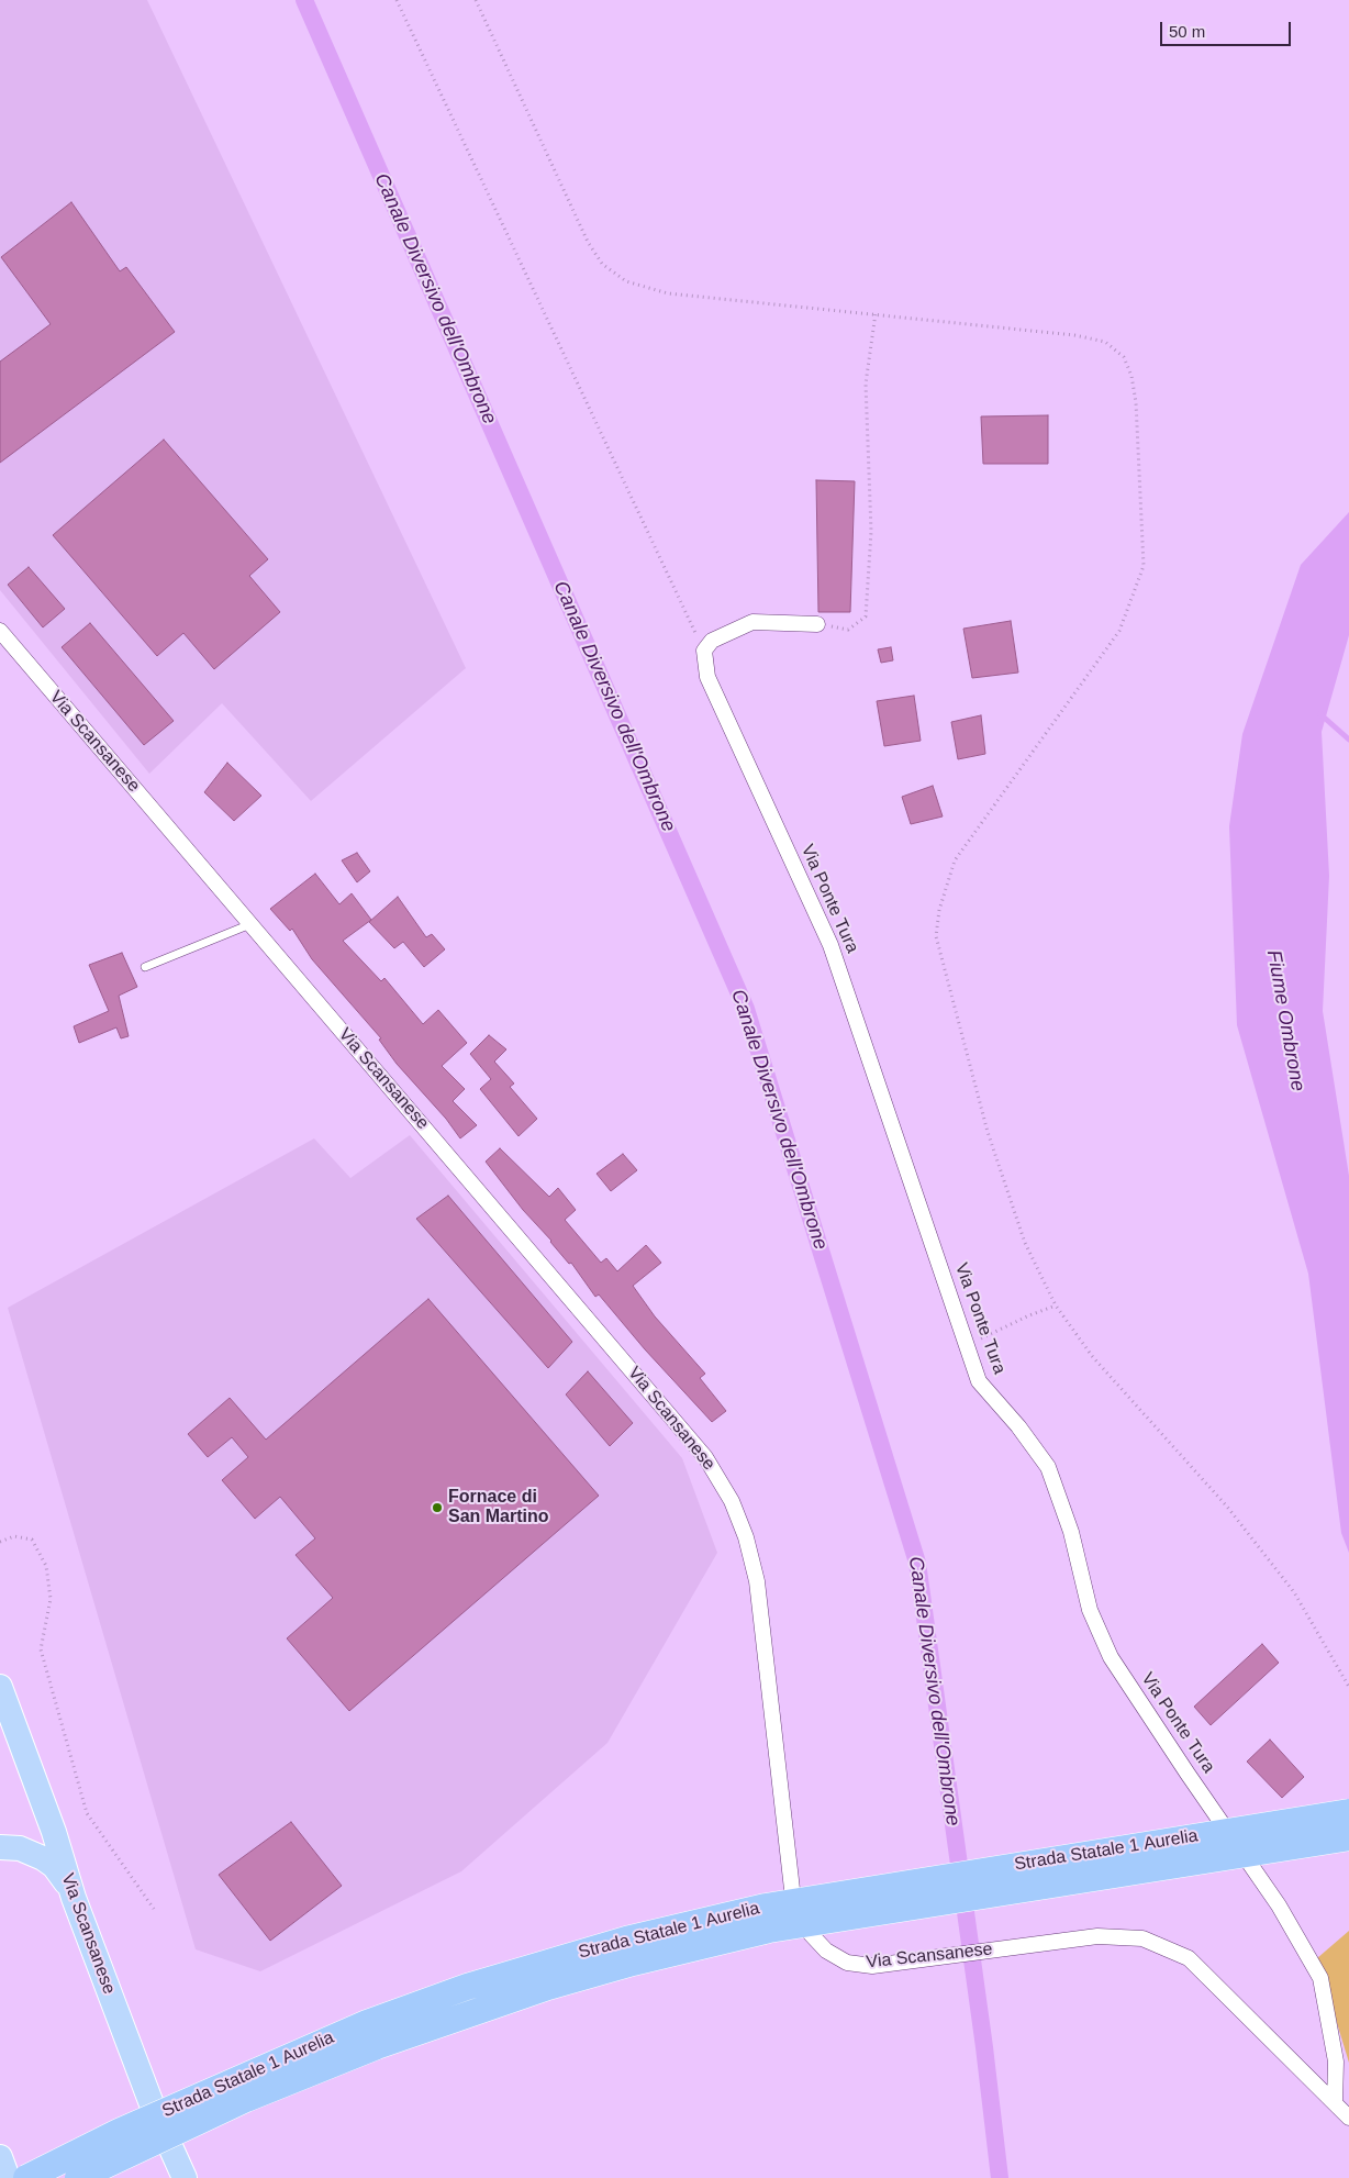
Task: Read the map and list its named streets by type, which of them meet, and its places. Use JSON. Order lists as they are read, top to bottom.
{
  "streets": {
    "highway": ["Strada Statale 1 Aurelia"],
    "main road": ["Via Scansanese"],
    "street": ["Via Ponte Tura"]
  },
  "crossings": [
    ["Via Scansanese", "Via Ponte Tura"]
  ],
  "water": ["Canale Diversivo dell'Ombrone", "Fiume Ombrone"],
  "places": ["Fornace di San Martino"],
  "scale_bar": "50 m"
}
